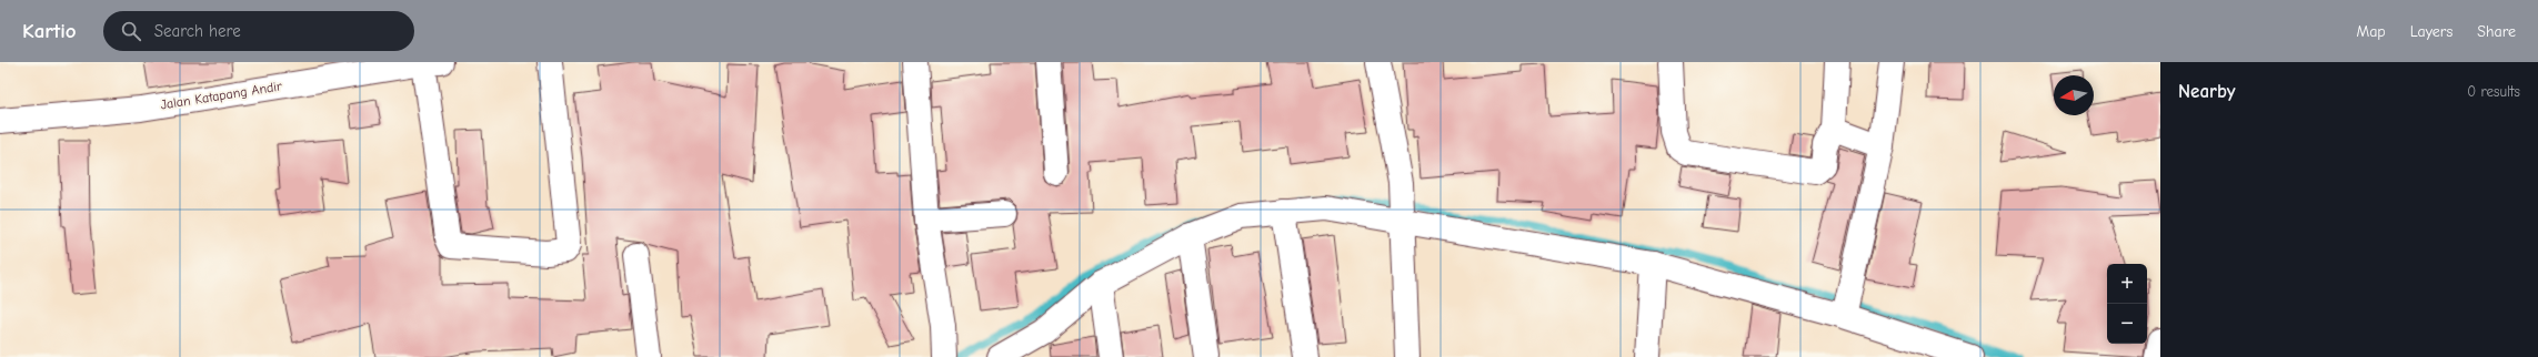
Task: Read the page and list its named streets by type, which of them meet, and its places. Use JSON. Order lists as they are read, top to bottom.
{
  "streets": {
    "street": ["Jalan Katapang Andir"]
  },
  "north": "left",
  "page": {
    "header": "Kartio",
    "search": "Search here",
    "nav": ["Map", "Layers", "Share"],
    "heading": ["Nearby", "0 results"],
    "map_buttons": ["+", "−"]
  }
}
